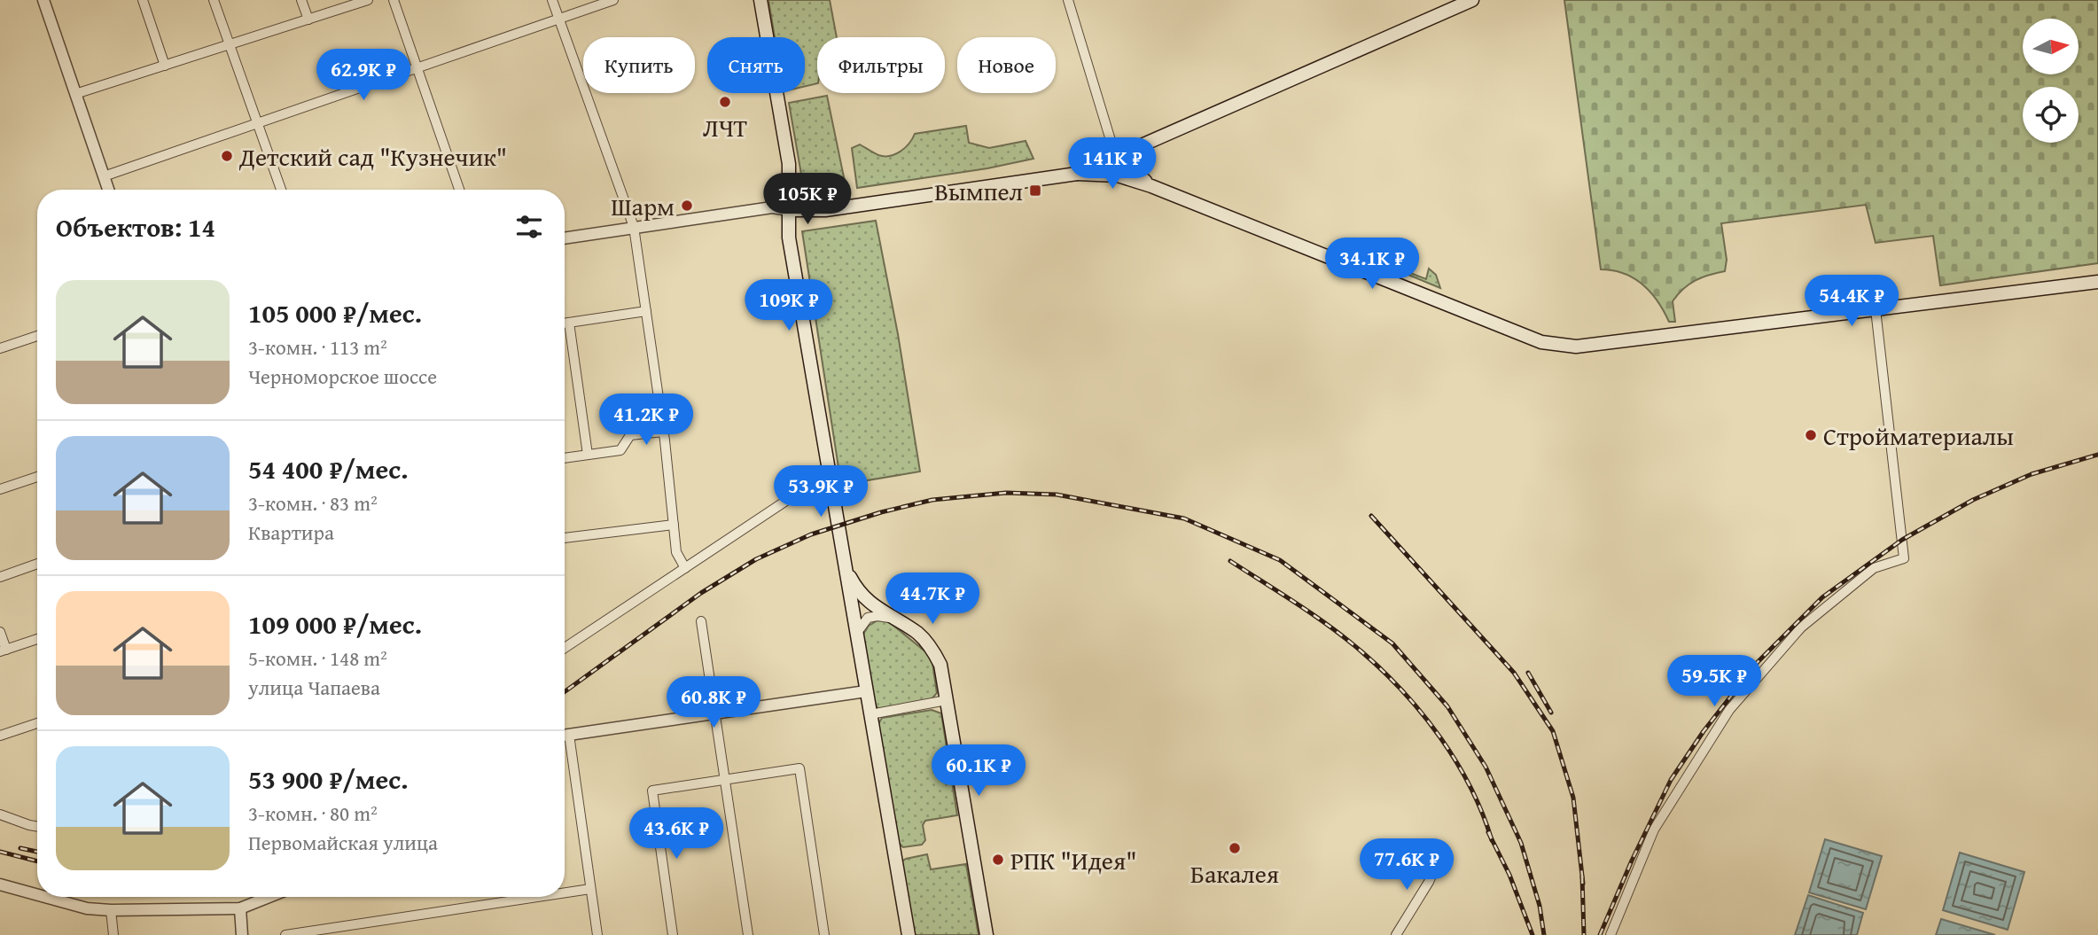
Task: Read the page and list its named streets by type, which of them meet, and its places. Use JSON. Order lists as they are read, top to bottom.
{
  "places": {
    "other": [
      "ЛЧТ",
      "Детский сад \"Кузнечик\"",
      "Шарм",
      "Стройматериалы",
      "Бакалея",
      "РПК \"Идея\""
    ],
    "transit": ["Вымпел"]
  },
  "north": "right",
  "page": {
    "chip": [
      "Купить",
      "Снять",
      "Фильтры",
      "Новое"
    ],
    "price": [
      "62.9K ₽",
      "141K ₽",
      "105K ₽",
      "34.1K ₽",
      "54.4K ₽",
      "109K ₽",
      "41.2K ₽",
      "53.9K ₽",
      "44.7K ₽",
      "59.5K ₽",
      "60.8K ₽",
      "60.1K ₽",
      "43.6K ₽",
      "77.6K ₽"
    ],
    "heading": "Объектов: 14",
    "list": [
      {
        "name": "105 000 ₽/мес.",
        "note": "3-комн. · 113 m² · Черноморское шоссе"
      },
      {
        "name": "54 400 ₽/мес.",
        "note": "3-комн. · 83 m² · Квартира"
      },
      {
        "name": "109 000 ₽/мес.",
        "note": "5-комн. · 148 m² · улица Чапаева"
      },
      {
        "name": "53 900 ₽/мес.",
        "note": "3-комн. · 80 m² · Первомайская улица"
      }
    ]
  }
}
